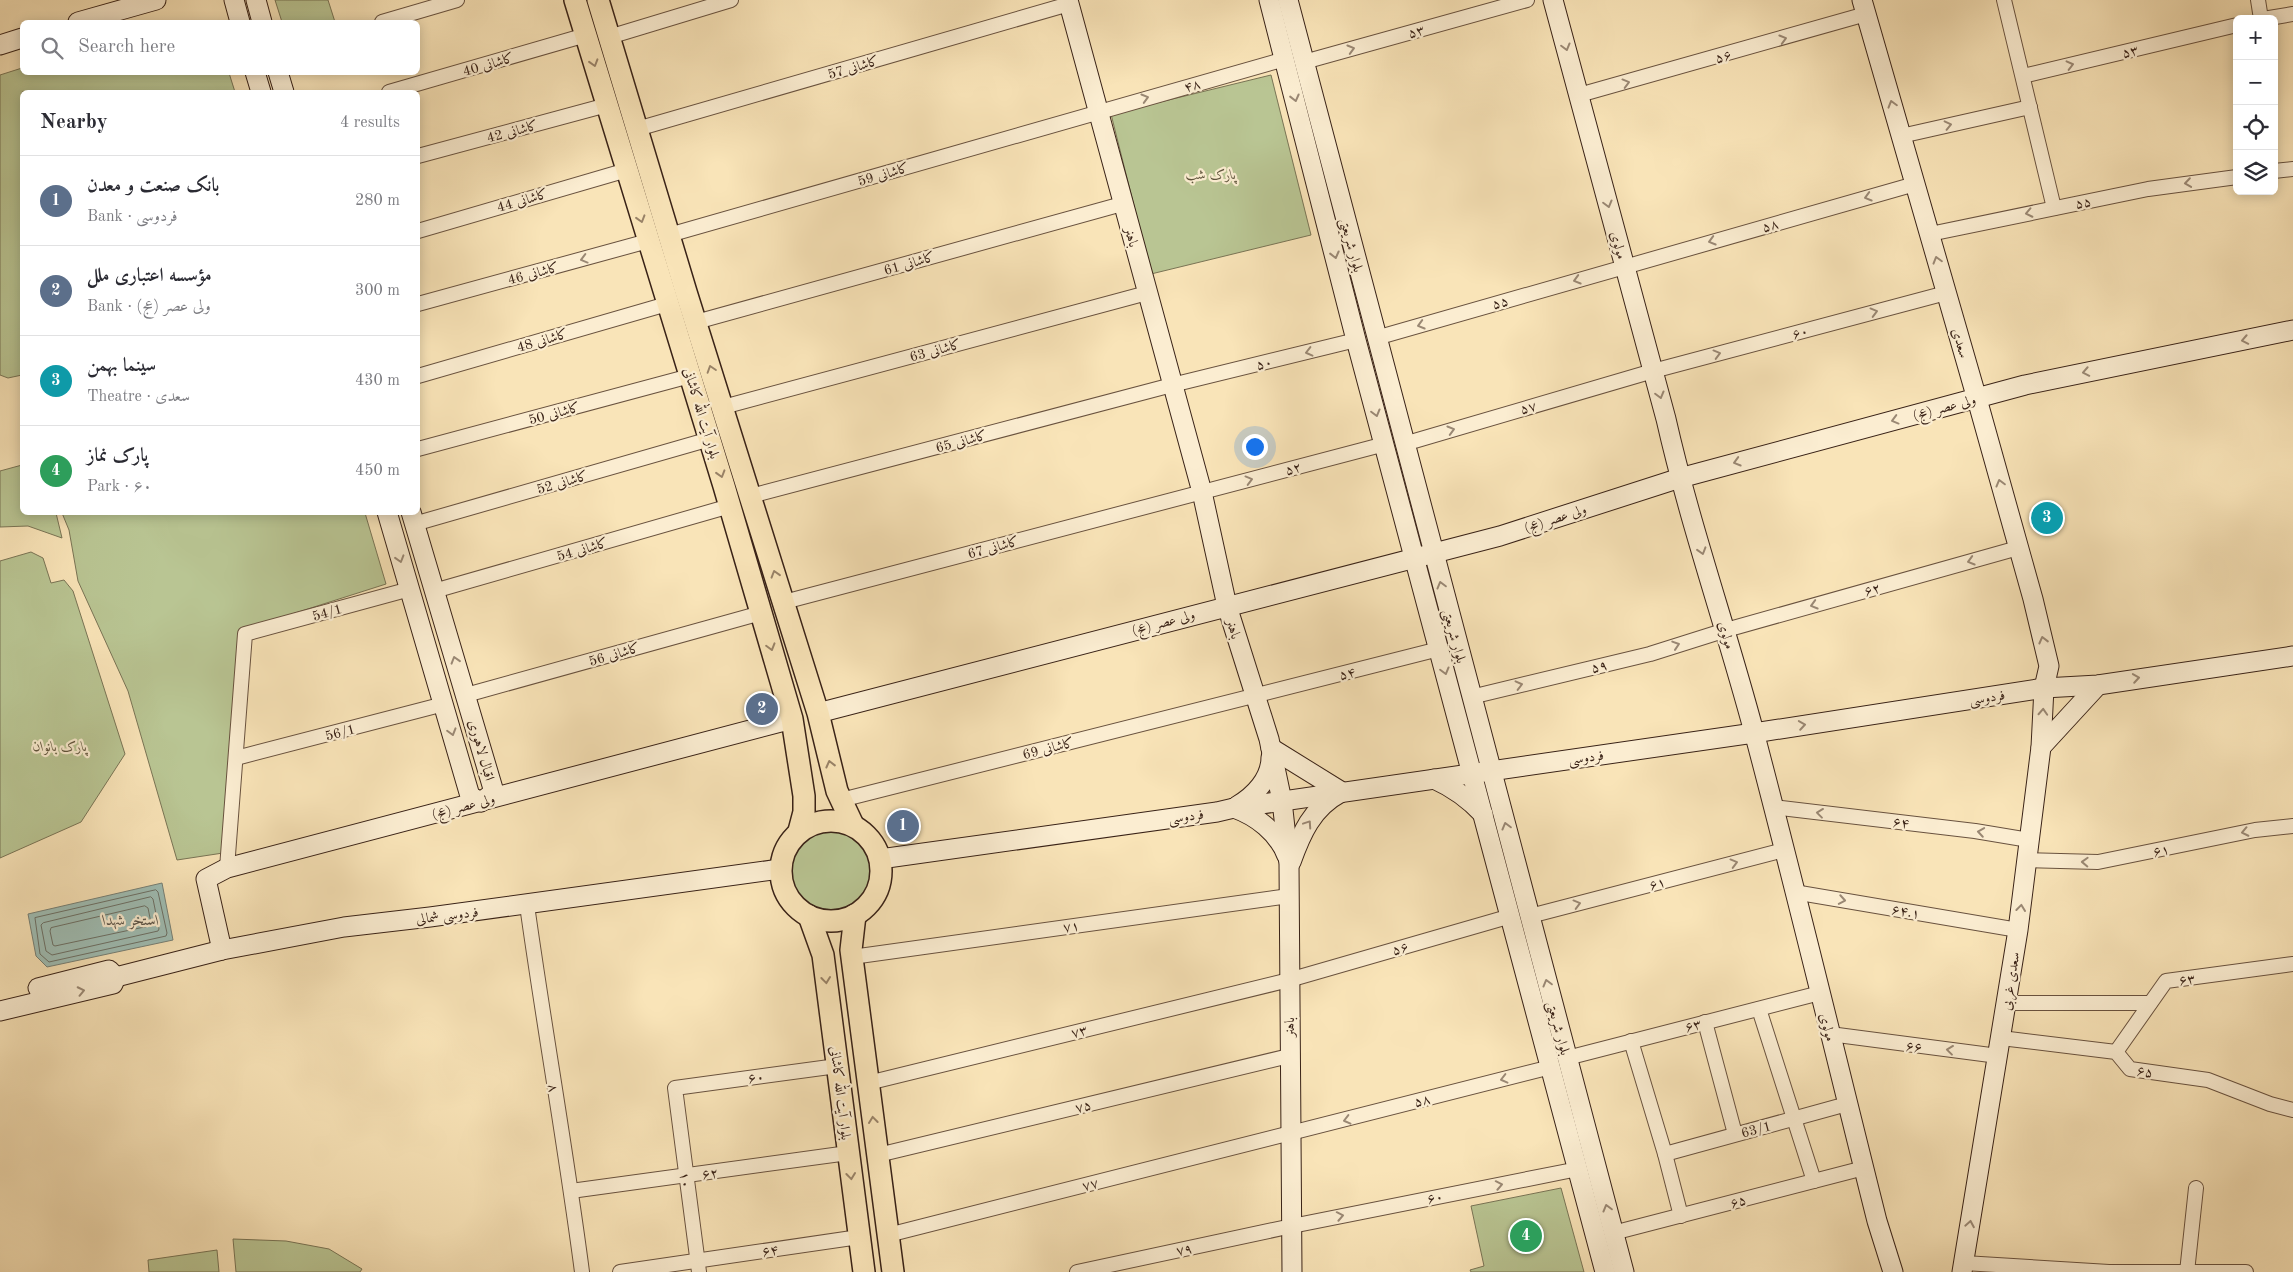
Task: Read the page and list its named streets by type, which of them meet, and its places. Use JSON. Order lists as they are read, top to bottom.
{
  "streets": {
    "main road": [
      "باهنر",
      "بلوار شریعتی",
      "مولوی",
      "سعدی",
      "ولی عصر (عج)",
      "بلوار آیت الله کاشانی",
      "فردوسی",
      "اقبال لاهوری",
      "فردوسی شمالی",
      "سعدی غربی"
    ],
    "street": [
      "۵۳",
      "۵۶",
      "کاشانی 40",
      "کاشانی 57",
      "۴۸",
      "کاشانی 42",
      "کاشانی 59",
      "کاشانی 44",
      "۵۵",
      "۵۸",
      "کاشانی 61",
      "کاشانی 46",
      "۶۰",
      "کاشانی 48",
      "کاشانی 63",
      "۵۰",
      "۵۷",
      "کاشانی 50",
      "کاشانی 65",
      "۵۲",
      "کاشانی 52",
      "کاشانی 67",
      "کاشانی 54",
      "۶۲",
      "54/1",
      "کاشانی 56",
      "۵۹",
      "۵۴",
      "56/1",
      "کاشانی 69",
      "۶۴",
      "۶۱",
      "۶۴.۱",
      "۷۱",
      "۶۳",
      "۷۳",
      "۶۶",
      "۶۵",
      "۸",
      "۷۵",
      "63/1",
      "۱۰",
      "۷۷",
      "۷۹"
    ]
  },
  "crossings": [
    ["۵۳", "بلوار شریعتی"],
    ["۵۶", "باهنر"],
    ["۵۶", "بلوار شریعتی"],
    ["۵۶", "مولوی"],
    ["۵۶", "سعدی"],
    ["۵۶", "۶۱"],
    ["۵۶", "۷۳"],
    ["کاشانی 40", "بلوار آیت الله کاشانی"],
    ["کاشانی 57", "باهنر"],
    ["کاشانی 57", "بلوار آیت الله کاشانی"],
    ["۴۸", "کاشانی 59"],
    ["۴۸", "باهنر"],
    ["۴۸", "بلوار شریعتی"],
    ["کاشانی 42", "بلوار آیت الله کاشانی"],
    ["کاشانی 59", "باهنر"],
    ["کاشانی 59", "بلوار آیت الله کاشانی"],
    ["کاشانی 44", "بلوار آیت الله کاشانی"],
    ["۵۵", "۵۸"],
    ["۵۵", "بلوار شریعتی"],
    ["۵۵", "مولوی"],
    ["۵۵", "سعدی"],
    ["۵۸", "باهنر"],
    ["۵۸", "بلوار شریعتی"],
    ["۵۸", "مولوی"],
    ["۵۸", "سعدی"],
    ["۵۸", "۶۳"],
    ["۵۸", "۷۷"],
    ["باهنر", "کاشانی 61"],
    ["باهنر", "۶۰"],
    ["باهنر", "کاشانی 63"],
    ["باهنر", "۵۰"],
    ["باهنر", "ولی عصر (عج)"],
    ["باهنر", "کاشانی 65"],
    ["باهنر", "۵۲"],
    ["باهنر", "کاشانی 67"],
    ["باهنر", "۵۴"],
    ["باهنر", "فردوسی"],
    ["باهنر", "کاشانی 69"],
    ["باهنر", "۷۱"],
    ["باهنر", "۷۳"],
    ["باهنر", "۷۵"],
    ["باهنر", "۷۷"],
    ["باهنر", "۷۹"],
    ["بلوار شریعتی", "۶۰"],
    ["بلوار شریعتی", "۵۰"],
    ["بلوار شریعتی", "۵۷"],
    ["بلوار شریعتی", "ولی عصر (عج)"],
    ["بلوار شریعتی", "۵۲"],
    ["بلوار شریعتی", "۵۹"],
    ["بلوار شریعتی", "۵۴"],
    ["بلوار شریعتی", "فردوسی"],
    ["بلوار شریعتی", "۶۱"],
    ["بلوار شریعتی", "۶۳"],
    ["بلوار شریعتی", "۶۵"],
    ["مولوی", "۶۰"],
    ["مولوی", "۵۷"],
    ["مولوی", "ولی عصر (عج)"],
    ["مولوی", "۶۲"],
    ["مولوی", "۵۹"],
    ["مولوی", "فردوسی"],
    ["مولوی", "۶۴"],
    ["مولوی", "۶۱"],
    ["مولوی", "۶۴.۱"],
    ["مولوی", "۶۳"],
    ["مولوی", "۶۶"],
    ["مولوی", "۶۵"],
    ["مولوی", "63/1"],
    ["کاشانی 61", "بلوار آیت الله کاشانی"],
    ["کاشانی 46", "بلوار آیت الله کاشانی"],
    ["۶۰", "سعدی"],
    ["۶۰", "۵۷"],
    ["۶۰", "بلوار آیت الله کاشانی"],
    ["۶۰", "۱۰"],
    ["۶۰", "۷۹"],
    ["کاشانی 48", "بلوار آیت الله کاشانی"],
    ["سعدی", "ولی عصر (عج)"],
    ["سعدی", "۶۲"],
    ["سعدی", "فردوسی"],
    ["سعدی", "سعدی غربی"],
    ["کاشانی 63", "بلوار آیت الله کاشانی"],
    ["۵۰", "کاشانی 65"],
    ["ولی عصر (عج)", "بلوار آیت الله کاشانی"],
    ["ولی عصر (عج)", "اقبال لاهوری"],
    ["ولی عصر (عج)", "فردوسی شمالی"],
    ["کاشانی 50", "بلوار آیت الله کاشانی"],
    ["بلوار آیت الله کاشانی", "کاشانی 65"],
    ["بلوار آیت الله کاشانی", "کاشانی 52"],
    ["بلوار آیت الله کاشانی", "کاشانی 67"],
    ["بلوار آیت الله کاشانی", "کاشانی 54"],
    ["بلوار آیت الله کاشانی", "۶۲"],
    ["بلوار آیت الله کاشانی", "کاشانی 56"],
    ["بلوار آیت الله کاشانی", "فردوسی"],
    ["بلوار آیت الله کاشانی", "کاشانی 69"],
    ["بلوار آیت الله کاشانی", "۶۴"],
    ["بلوار آیت الله کاشانی", "فردوسی شمالی"],
    ["بلوار آیت الله کاشانی", "۷۱"],
    ["بلوار آیت الله کاشانی", "۷۳"],
    ["بلوار آیت الله کاشانی", "۷۵"],
    ["بلوار آیت الله کاشانی", "۷۷"],
    ["۵۲", "کاشانی 67"],
    ["کاشانی 52", "اقبال لاهوری"],
    ["کاشانی 54", "اقبال لاهوری"],
    ["۶۲", "۵۹"],
    ["۶۲", "۸"],
    ["۶۲", "۱۰"],
    ["54/1", "56/1"],
    ["54/1", "اقبال لاهوری"],
    ["کاشانی 56", "اقبال لاهوری"],
    ["۵۴", "کاشانی 69"],
    ["فردوسی", "فردوسی شمالی"],
    ["فردوسی", "سعدی غربی"],
    ["56/1", "اقبال لاهوری"],
    ["۶۴", "سعدی غربی"],
    ["۶۴", "۱۰"],
    ["۶۱", "سعدی غربی"],
    ["۶۴.۱", "سعدی غربی"],
    ["فردوسی شمالی", "۸"],
    ["۶۳", "۶۵"],
    ["سعدی غربی", "۶۶"]
  ],
  "one_way": [
    "۵۳",
    "۵۶",
    "۴۸",
    "۵۵",
    "۵۸",
    "مولوی",
    "کاشانی 46",
    "۶۰",
    "سعدی",
    "۵۰",
    "۵۷",
    "۵۲",
    "۶۲",
    "۵۹",
    "۶۴",
    "۶۴.۱",
    "سعدی غربی",
    "۶۶"
  ],
  "water": ["استخر شهدا"],
  "parks": ["پارک شب", "پارک بانوان"],
  "page": {
    "map_buttons": ["+", "−"],
    "search": "Search here",
    "heading": ["Nearby", "4 results"],
    "list": [
      {
        "mark": "1",
        "name": "بانک صنعت و معدن",
        "note": "Bank · فردوسی",
        "value": "280 m"
      },
      {
        "mark": "2",
        "name": "مؤسسه اعتباری ملل",
        "note": "Bank · ولی عصر (عج)",
        "value": "300 m"
      },
      {
        "mark": "3",
        "name": "سینما بهمن",
        "note": "Theatre · سعدی",
        "value": "430 m"
      },
      {
        "mark": "4",
        "name": "پارک نماز",
        "note": "Park · ۶۰",
        "value": "450 m"
      }
    ],
    "pins": [
      "3",
      "2",
      "1",
      "4"
    ]
  }
}
